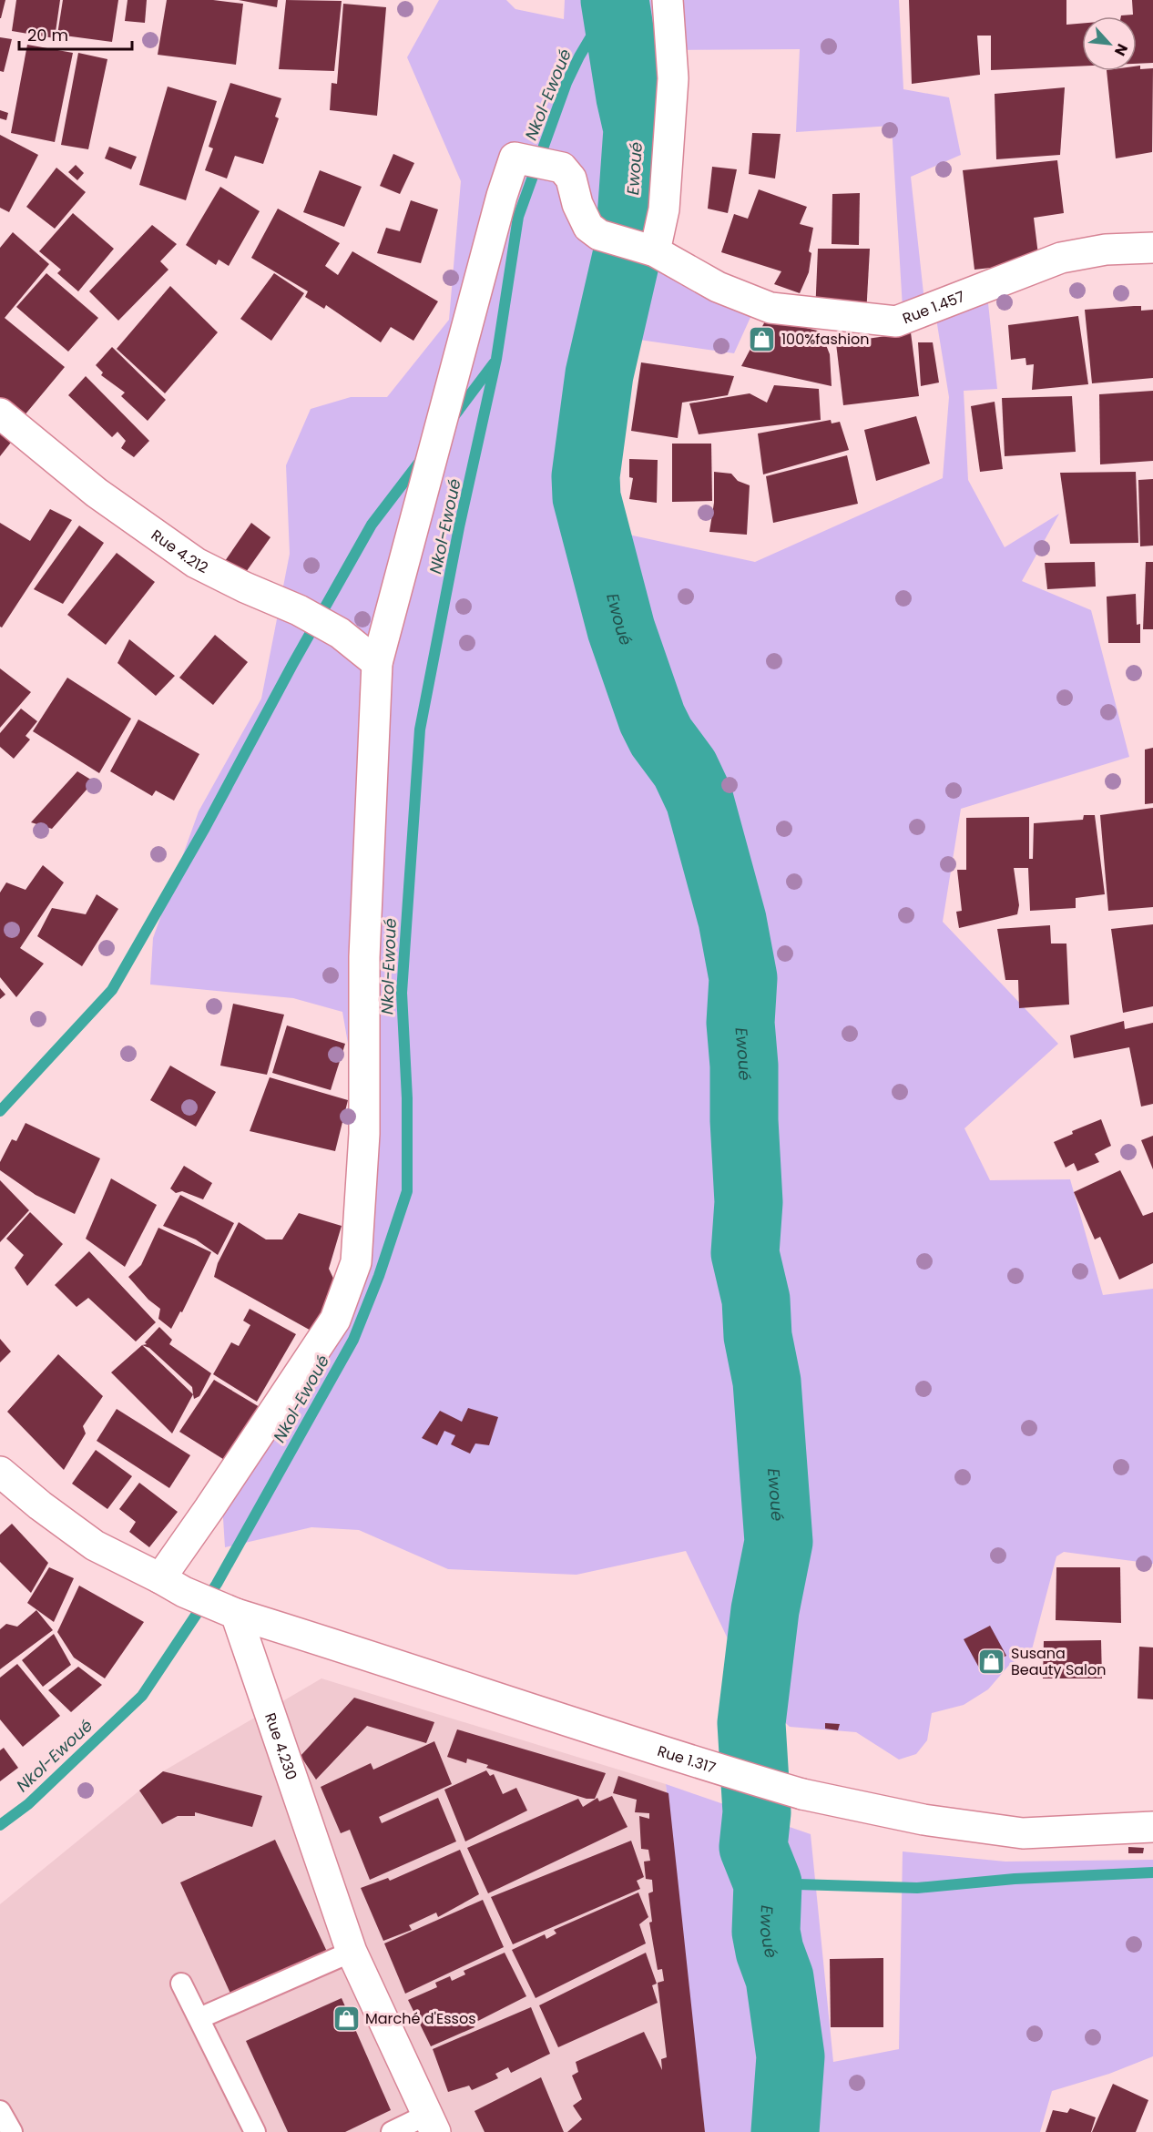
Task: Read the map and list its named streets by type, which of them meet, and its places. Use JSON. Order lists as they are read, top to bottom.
{
  "streets": {
    "street": [
      "Rue 1.457",
      "Rue 4.212",
      "Rue 4.230",
      "Rue 1.317"
    ]
  },
  "crossings": [
    ["Rue 1.457", "Rue 4.212"],
    ["Rue 4.230", "Rue 1.317"]
  ],
  "water": ["Nkol-Ewoué", "Ewoué"],
  "places": {
    "shop": ["100%fashion", "Susana Beauty Salon", "Marché d'Essos"]
  },
  "scale_bar": "20 m",
  "north": "bottom right"
}
